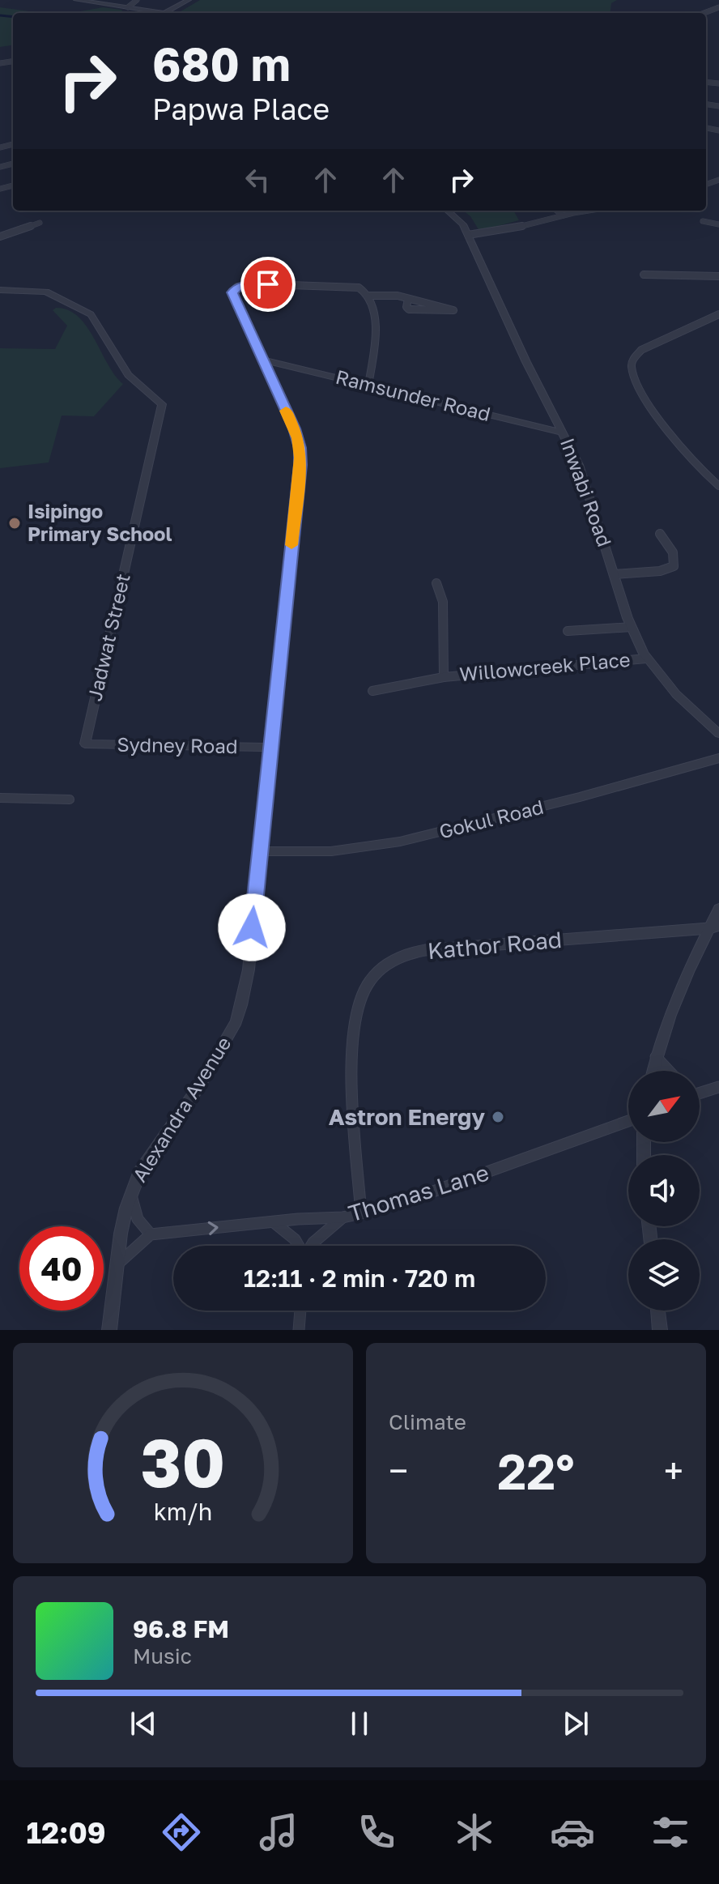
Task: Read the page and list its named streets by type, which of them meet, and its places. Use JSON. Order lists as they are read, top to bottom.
{
  "streets": {
    "street": [
      "Ramsunder Road",
      "Inwabi Road",
      "Jadwat Street",
      "Willowcreek Place",
      "Sydney Road",
      "Gokul Road",
      "Kathor Road",
      "Alexandra Avenue",
      "Thomas Lane"
    ]
  },
  "crossings": [
    ["Ramsunder Road", "Inwabi Road"],
    ["Ramsunder Road", "Alexandra Avenue"],
    ["Inwabi Road", "Willowcreek Place"],
    ["Jadwat Street", "Sydney Road"],
    ["Sydney Road", "Alexandra Avenue"],
    ["Gokul Road", "Alexandra Avenue"],
    ["Kathor Road", "Thomas Lane"]
  ],
  "places": ["Isipingo Primary School", "Astron Energy"],
  "north": "top right",
  "page": {
    "turn": ["680 m", "Papwa Place"],
    "limit": "40",
    "trip": "12:11 · 2 min · 720 m",
    "tile": "Climate",
    "heat": ["−", "22°", "+"],
    "song": ["96.8 FM", "Music"],
    "tabs": "12:09",
    "gauge": ["30", "km/h"]
  }
}
